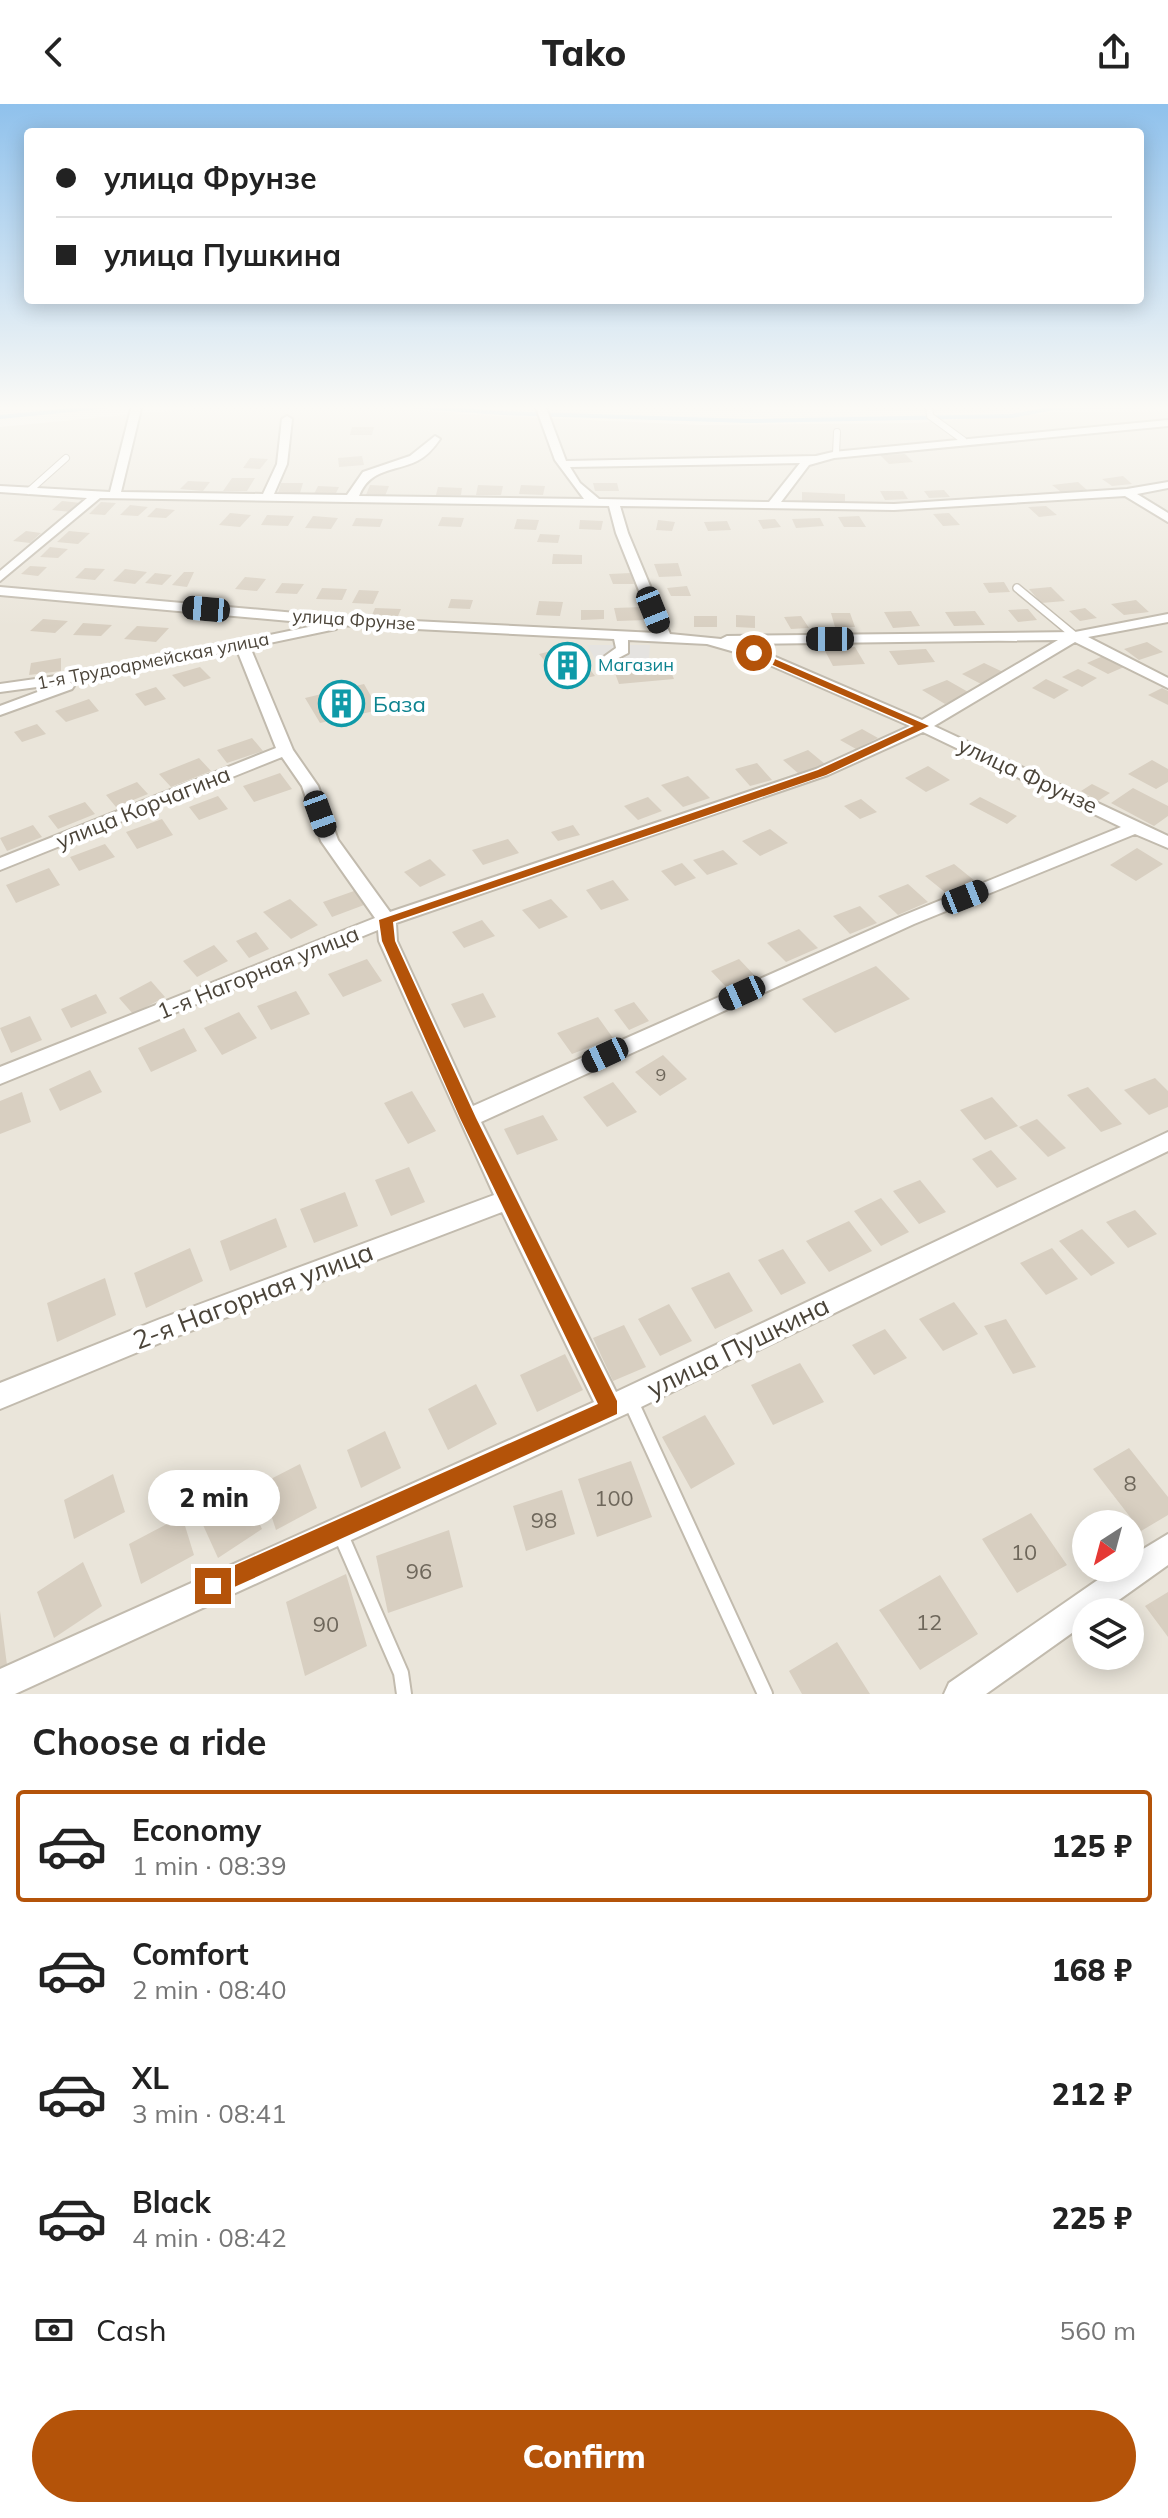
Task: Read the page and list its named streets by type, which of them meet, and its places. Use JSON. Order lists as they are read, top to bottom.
{
  "streets": {
    "street": [
      "улица Фрунзе",
      "1-я Трудоармейская улица",
      "улица Корчагина",
      "1-я Нагорная улица",
      "2-я Нагорная улица",
      "улица Пушкина"
    ]
  },
  "crossings": [
    ["улица Фрунзе", "1-я Трудоармейская улица"],
    ["улица Фрунзе", "1-я Нагорная улица"]
  ],
  "places": {
    "building": ["Магазин", "База"]
  },
  "house_numbers": [
    "9",
    "8",
    "100",
    "98",
    "10",
    "96",
    "12",
    "90"
  ],
  "north": "bottom left",
  "page": {
    "header": "Tako",
    "banner": ["улица Фрунзе", "улица Пушкина"],
    "bubble": "2 min",
    "heading": "Choose a ride",
    "list": [
      {
        "name": "Economy",
        "note": "1 min · 08:39",
        "value": "125 ₽"
      },
      {
        "name": "Comfort",
        "note": "2 min · 08:40",
        "value": "168 ₽"
      },
      {
        "name": "XL",
        "note": "3 min · 08:41",
        "value": "212 ₽"
      },
      {
        "name": "Black",
        "note": "4 min · 08:42",
        "value": "225 ₽"
      }
    ],
    "pay": ["Cash", "560 m"],
    "buttons": "Confirm"
  }
}
